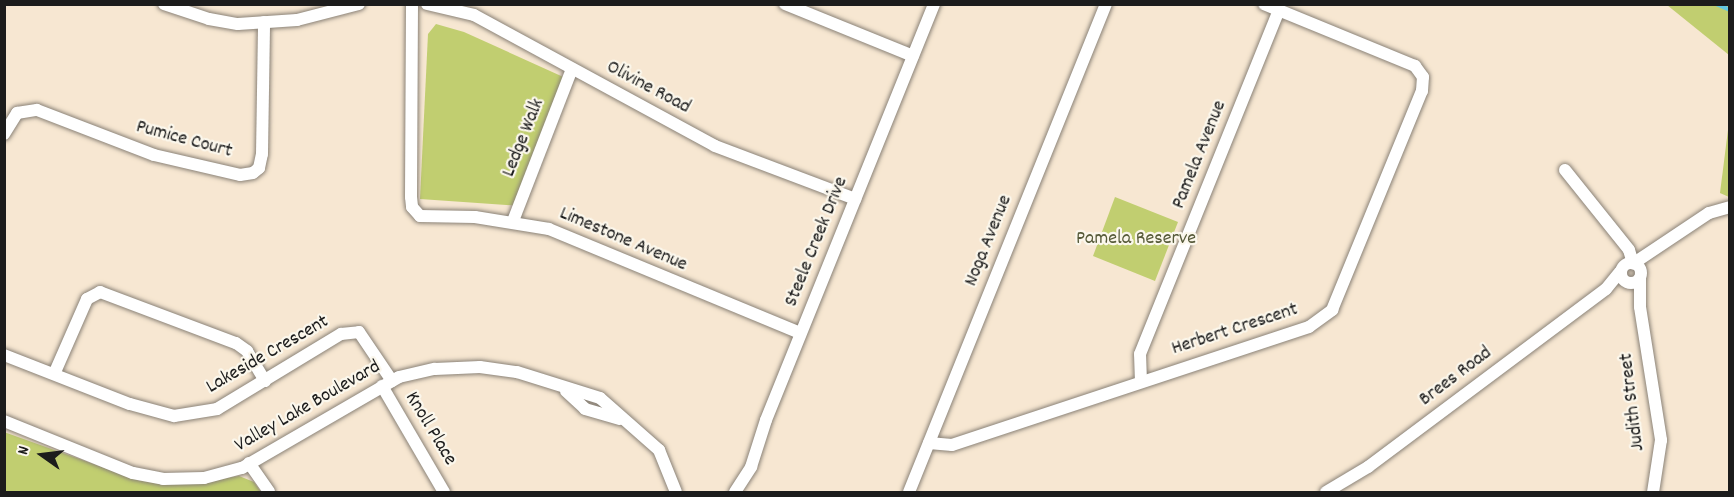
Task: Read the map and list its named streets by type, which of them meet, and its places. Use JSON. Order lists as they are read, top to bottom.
{
  "streets": {
    "street": [
      "Olivine Road",
      "Ledge Walk",
      "Pumice Court",
      "Pamela Avenue",
      "Limestone Avenue",
      "Noga Avenue",
      "Steele Creek Drive",
      "Herbert Crescent",
      "Lakeside Crescent",
      "Brees Road",
      "Judith Street",
      "Valley Lake Boulevard",
      "Knoll Place"
    ]
  },
  "crossings": [
    ["Olivine Road", "Ledge Walk"],
    ["Olivine Road", "Steele Creek Drive"],
    ["Ledge Walk", "Limestone Avenue"],
    ["Pamela Avenue", "Herbert Crescent"],
    ["Limestone Avenue", "Steele Creek Drive"],
    ["Noga Avenue", "Herbert Crescent"],
    ["Lakeside Crescent", "Valley Lake Boulevard"],
    ["Lakeside Crescent", "Knoll Place"],
    ["Brees Road", "Judith Street"],
    ["Valley Lake Boulevard", "Knoll Place"]
  ],
  "parks": ["Pamela Reserve"],
  "north": "left"
}
